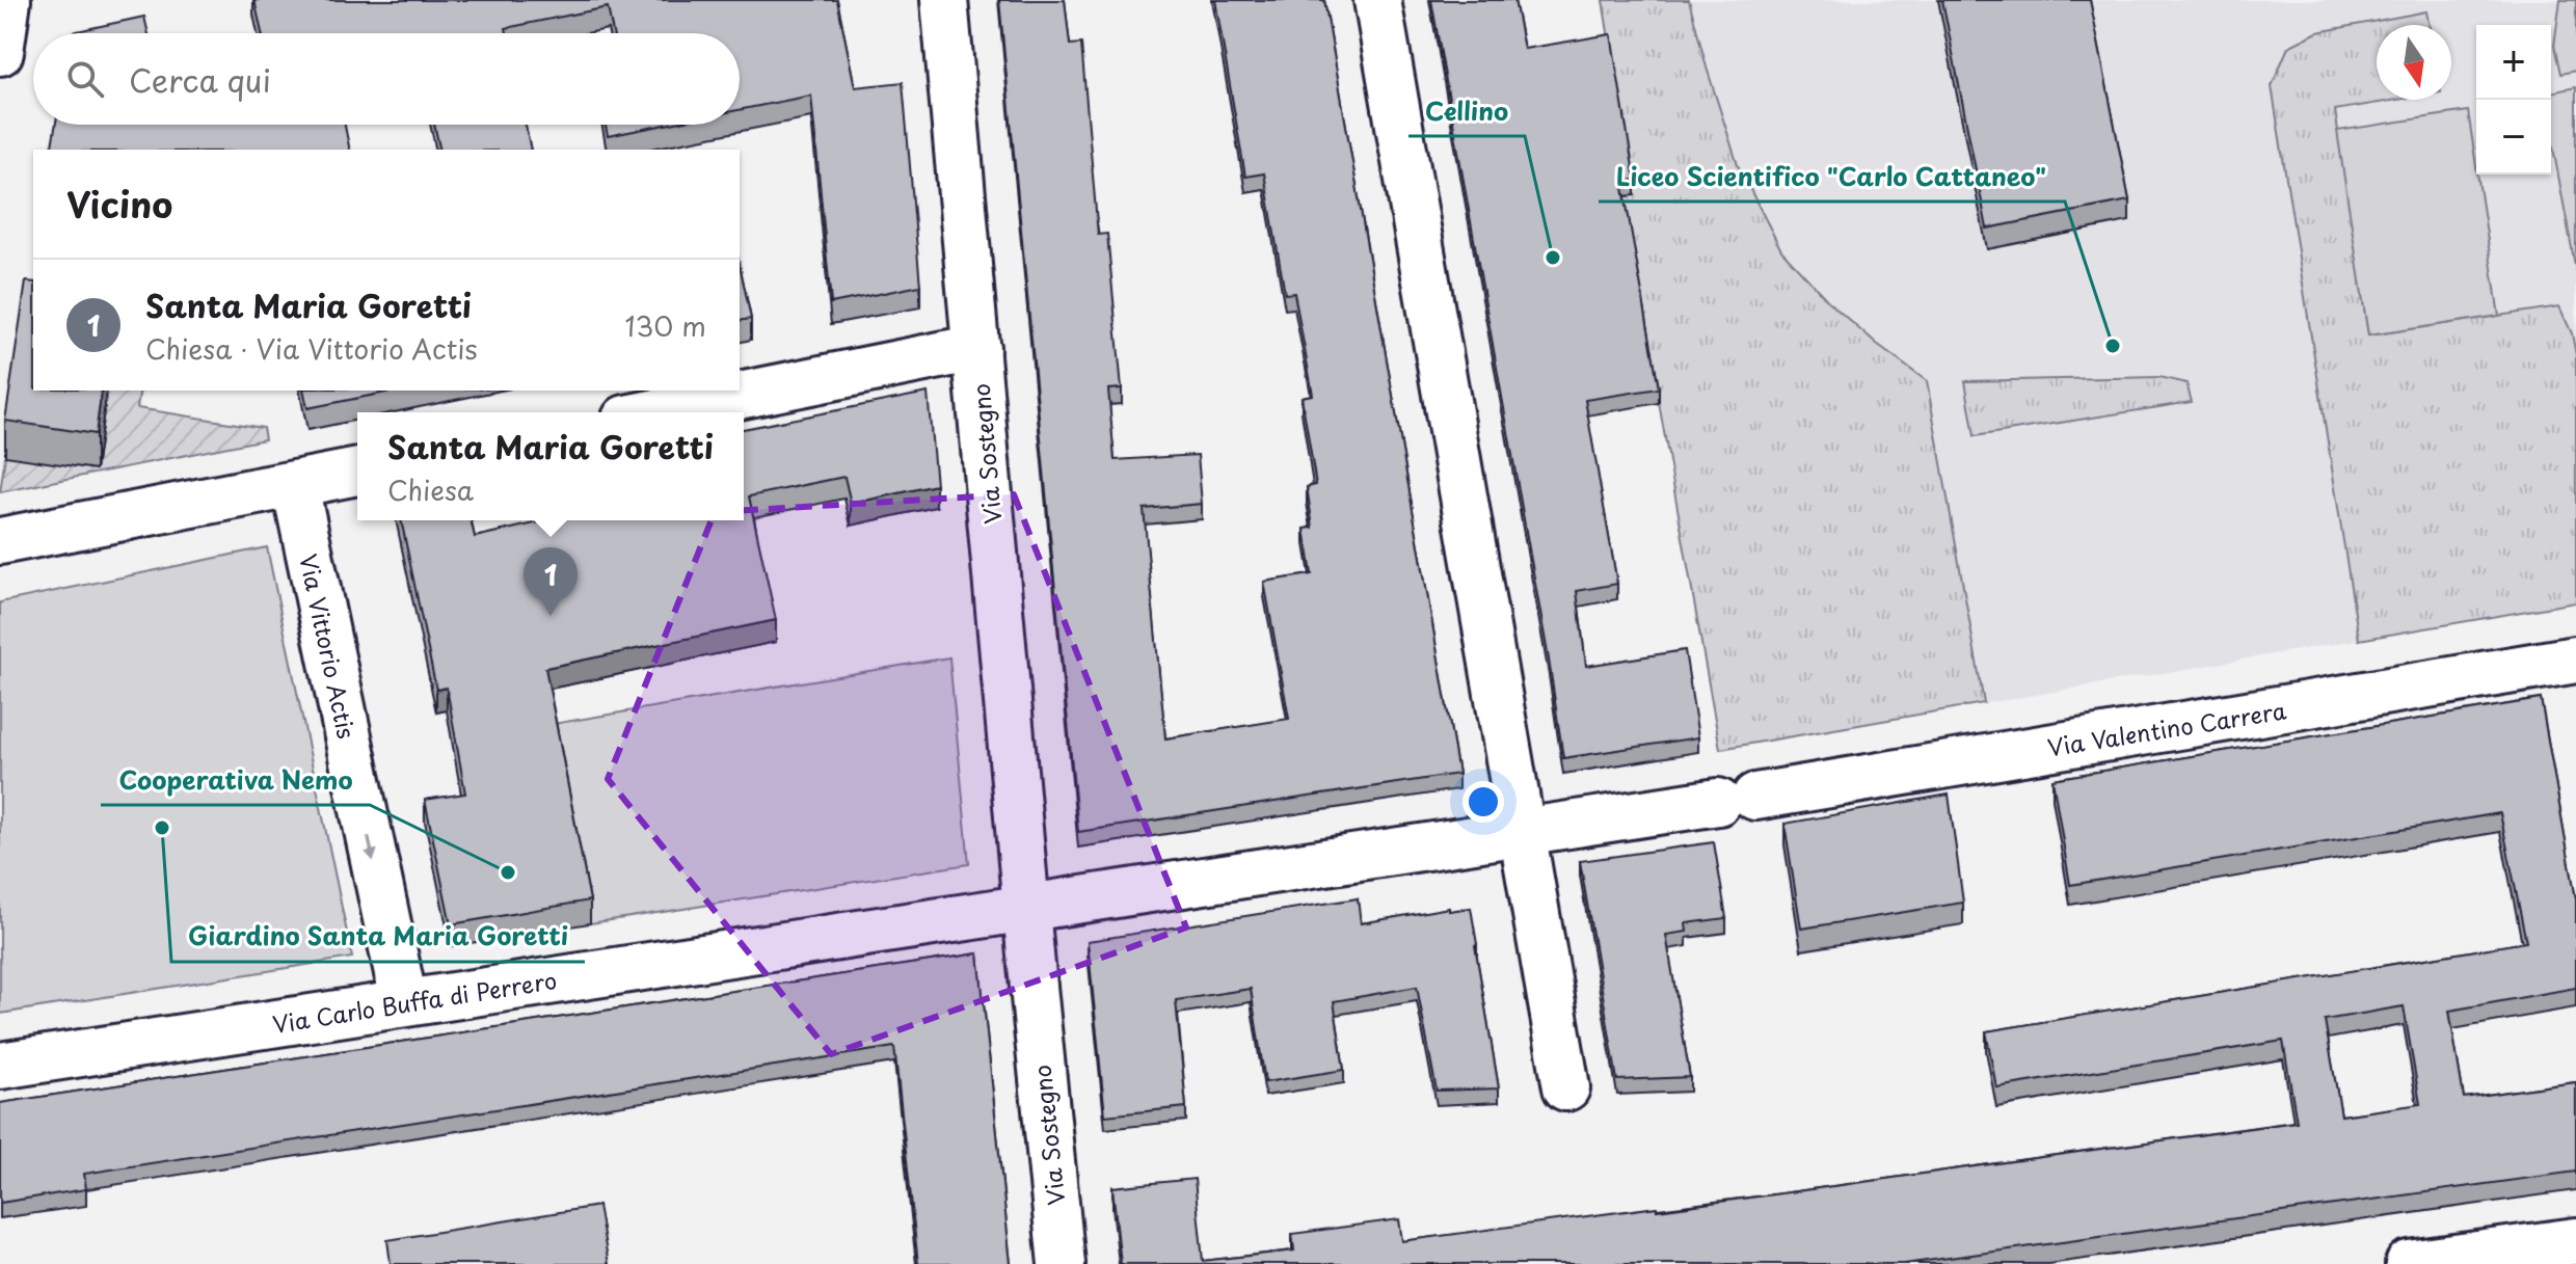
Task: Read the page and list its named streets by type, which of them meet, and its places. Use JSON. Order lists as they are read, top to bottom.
{
  "streets": {
    "street": [
      "Via Sostegno",
      "Via Vittorio Actis",
      "Via Valentino Carrera",
      "Via Carlo Buffa di Perrero"
    ]
  },
  "crossings": [
    ["Via Sostegno", "Via Carlo Buffa di Perrero"],
    ["Via Vittorio Actis", "Via Carlo Buffa di Perrero"]
  ],
  "one_way": ["Via Vittorio Actis"],
  "places": [
    "Cellino",
    "Liceo Scientifico \"Carlo Cattaneo\"",
    "Giardino Santa Maria Goretti",
    "Cooperativa Nemo"
  ],
  "north": "bottom",
  "page": {
    "map_buttons": ["+", "−"],
    "search": "Cerca qui",
    "heading": "Vicino",
    "list": [
      {
        "mark": "1",
        "name": "Santa Maria Goretti",
        "note": "Chiesa · Via Vittorio Actis",
        "value": "130 m"
      }
    ],
    "popup": ["Santa Maria Goretti", "Chiesa"],
    "pins": "1"
  }
}
